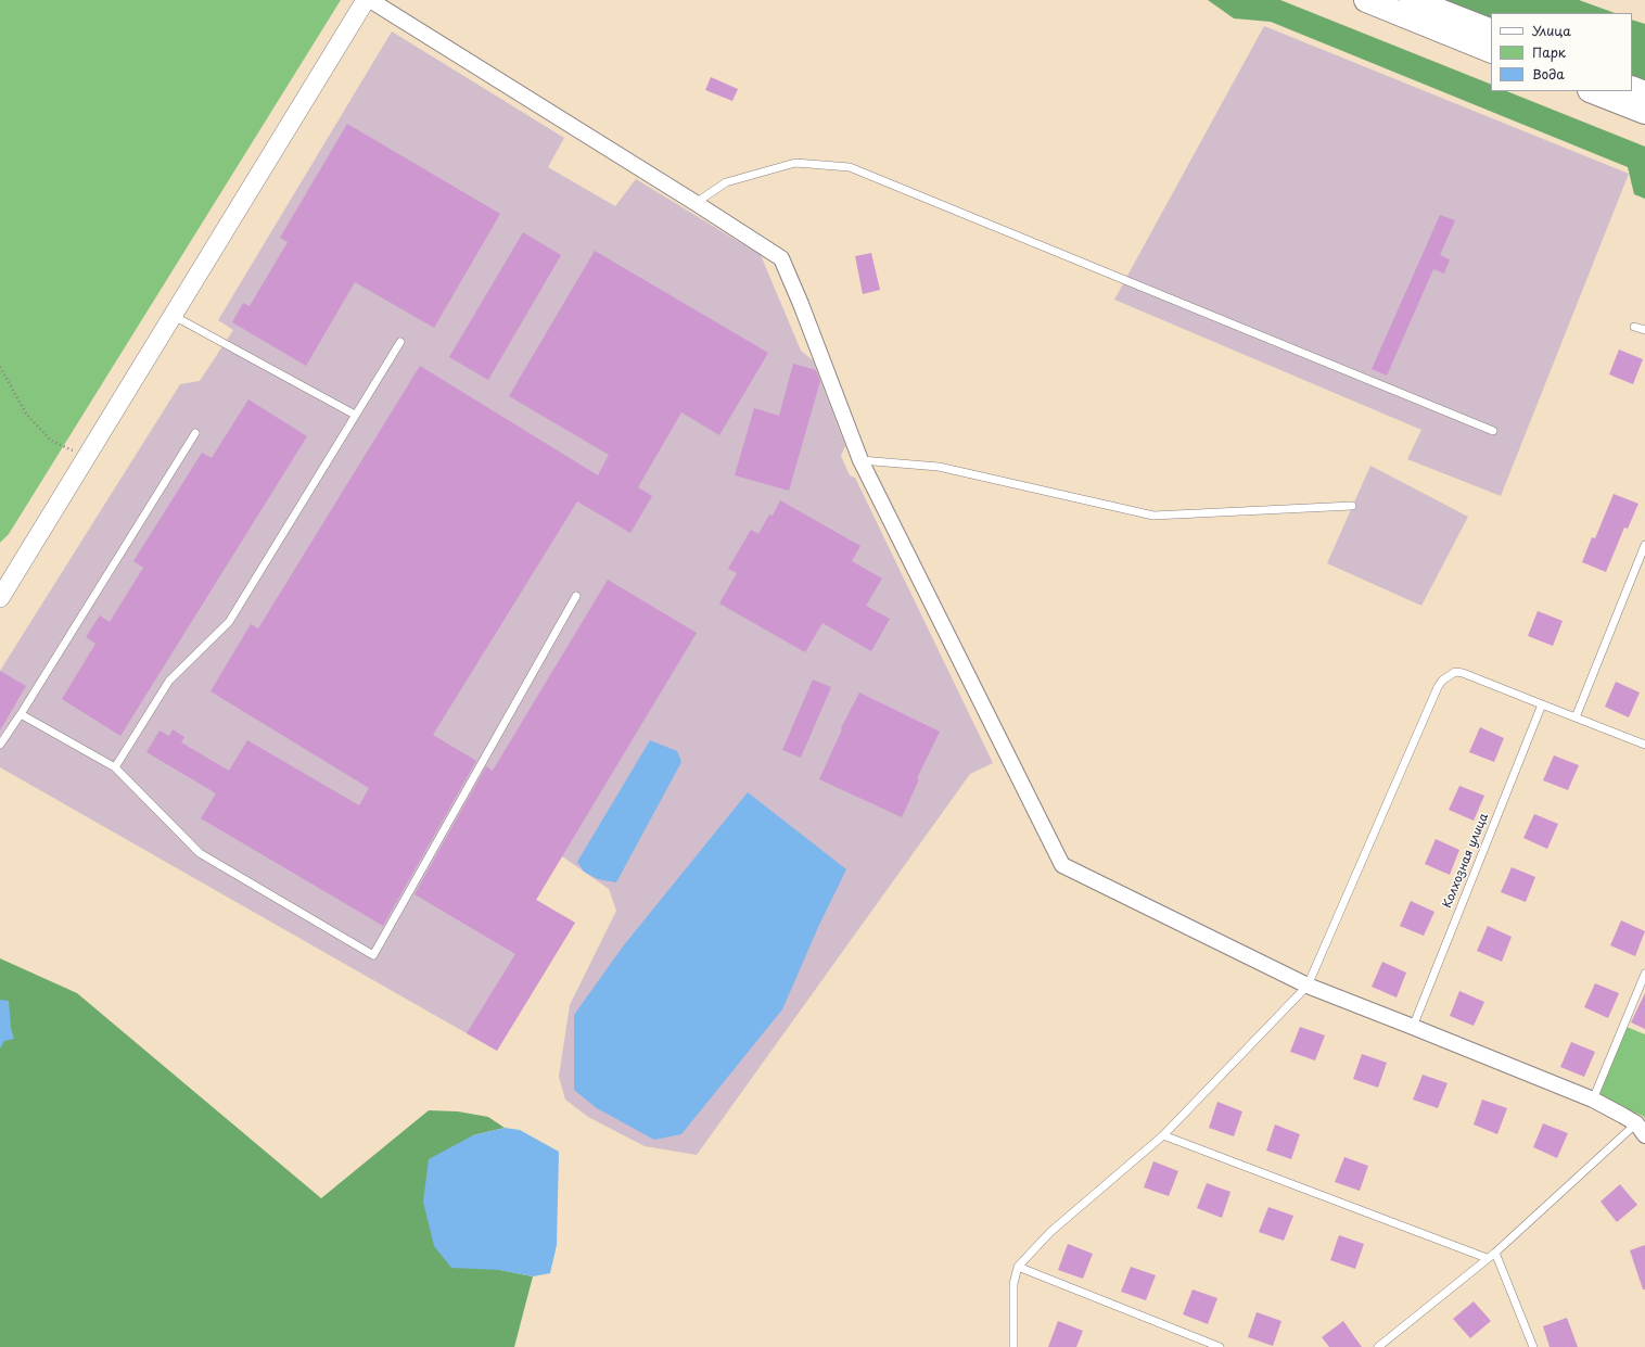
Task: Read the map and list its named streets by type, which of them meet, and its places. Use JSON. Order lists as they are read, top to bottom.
{
  "streets": {
    "lane": ["Колхозная улица"]
  },
  "legend": ["Улица", "Парк", "Вода"]
}
